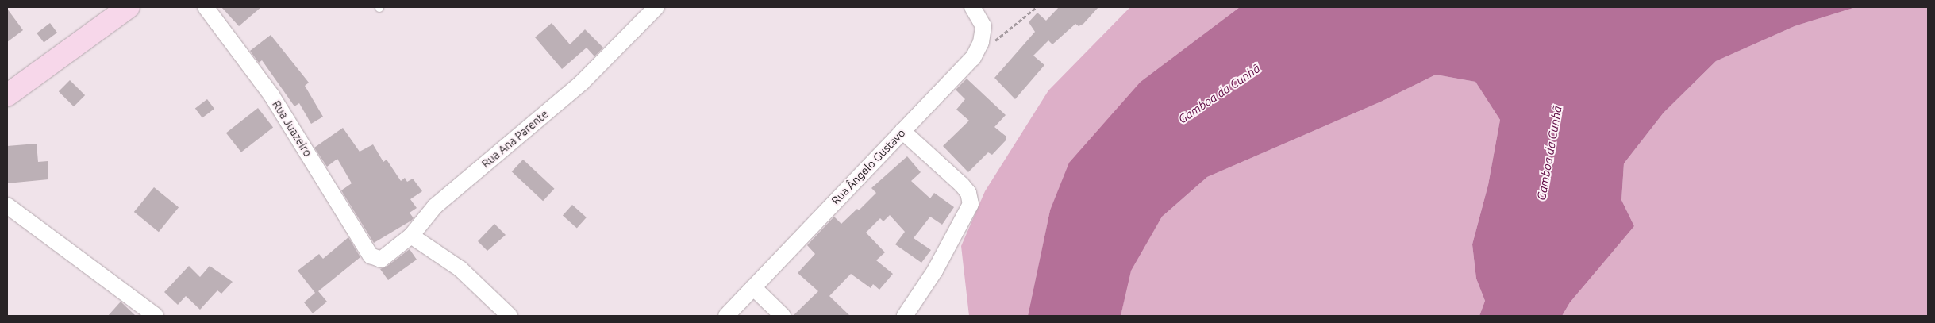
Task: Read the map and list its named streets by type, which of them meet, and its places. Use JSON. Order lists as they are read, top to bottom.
{
  "streets": {
    "street": ["Rua Juazeiro", "Rua Ana Parente", "Rua Ângelo Gustavo"]
  },
  "crossings": [
    ["Rua Juazeiro", "Rua Ana Parente"]
  ],
  "water": ["Gamboa da Cunhã"]
}
